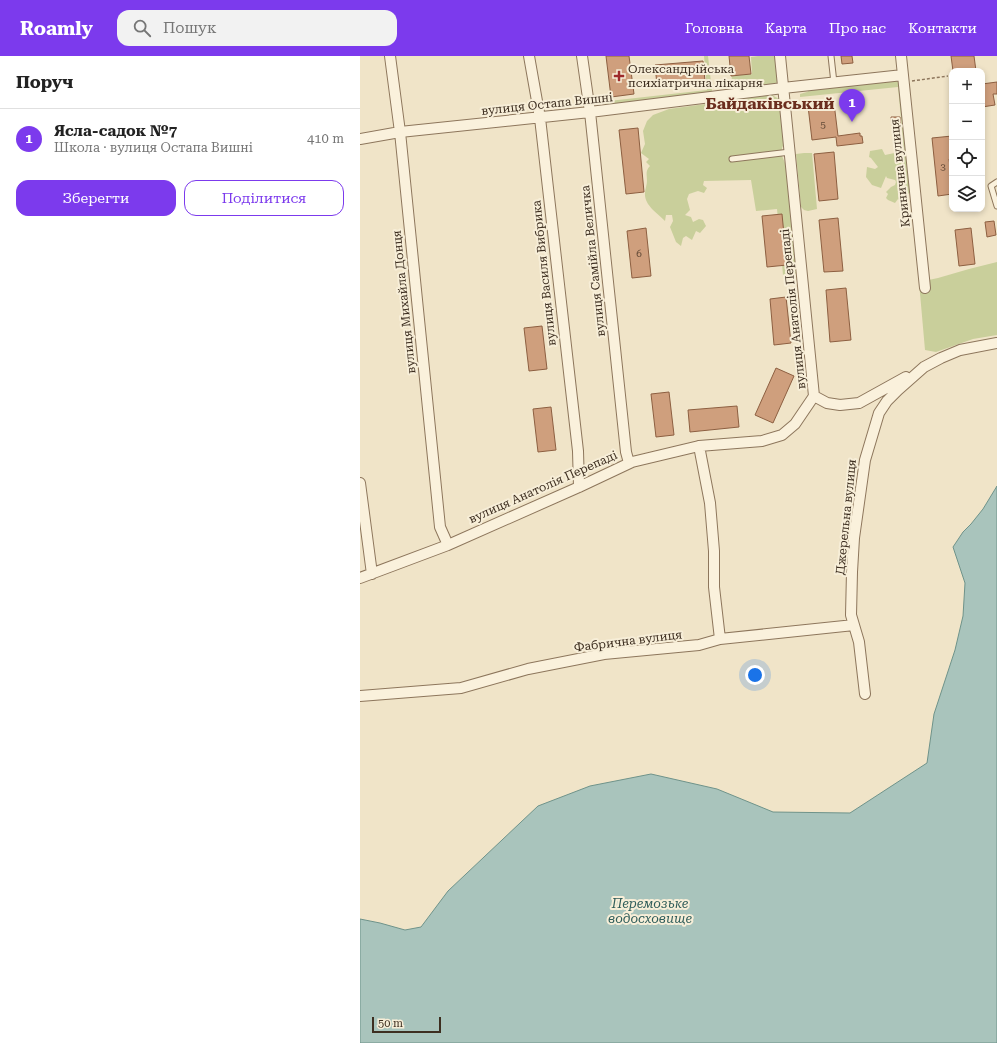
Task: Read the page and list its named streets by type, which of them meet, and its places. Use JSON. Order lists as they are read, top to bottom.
{
  "streets": {
    "street": [
      "вулиця Остапа Вишні",
      "Кринична вулиця",
      "вулиця Самійла Величка",
      "вулиця Василя Вибрика",
      "вулиця Михайла Донця",
      "вулиця Анатолія Перепаді",
      "Джерельна вулиця",
      "Фабрична вулиця"
    ]
  },
  "crossings": [
    ["вулиця Остапа Вишні", "Кринична вулиця"],
    ["вулиця Остапа Вишні", "вулиця Самійла Величка"],
    ["вулиця Остапа Вишні", "вулиця Василя Вибрика"],
    ["вулиця Остапа Вишні", "вулиця Михайла Донця"],
    ["вулиця Остапа Вишні", "вулиця Анатолія Перепаді"],
    ["вулиця Самійла Величка", "вулиця Анатолія Перепаді"],
    ["вулиця Василя Вибрика", "вулиця Анатолія Перепаді"],
    ["вулиця Михайла Донця", "вулиця Анатолія Перепаді"],
    ["Джерельна вулиця", "Фабрична вулиця"]
  ],
  "districts": ["Байдаківський"],
  "water": ["Перемозьке водосховище"],
  "places": {
    "health": ["Олександрійська психіатрична лікарня"]
  },
  "house_numbers": ["5", "3", "6"],
  "scale_bar": "50 m",
  "page": {
    "header": "Roamly",
    "search": "Пошук",
    "nav": [
      "Головна",
      "Карта",
      "Про нас",
      "Контакти"
    ],
    "heading": "Поруч",
    "map_buttons": ["+", "−"],
    "pins": "1",
    "list": [
      {
        "mark": "1",
        "name": "Ясла-садок №7",
        "note": "Школа · вулиця Остапа Вишні",
        "value": "410 m"
      }
    ],
    "buttons": ["Зберегти", "Поділитися"],
    "scale": "50 m"
  }
}
